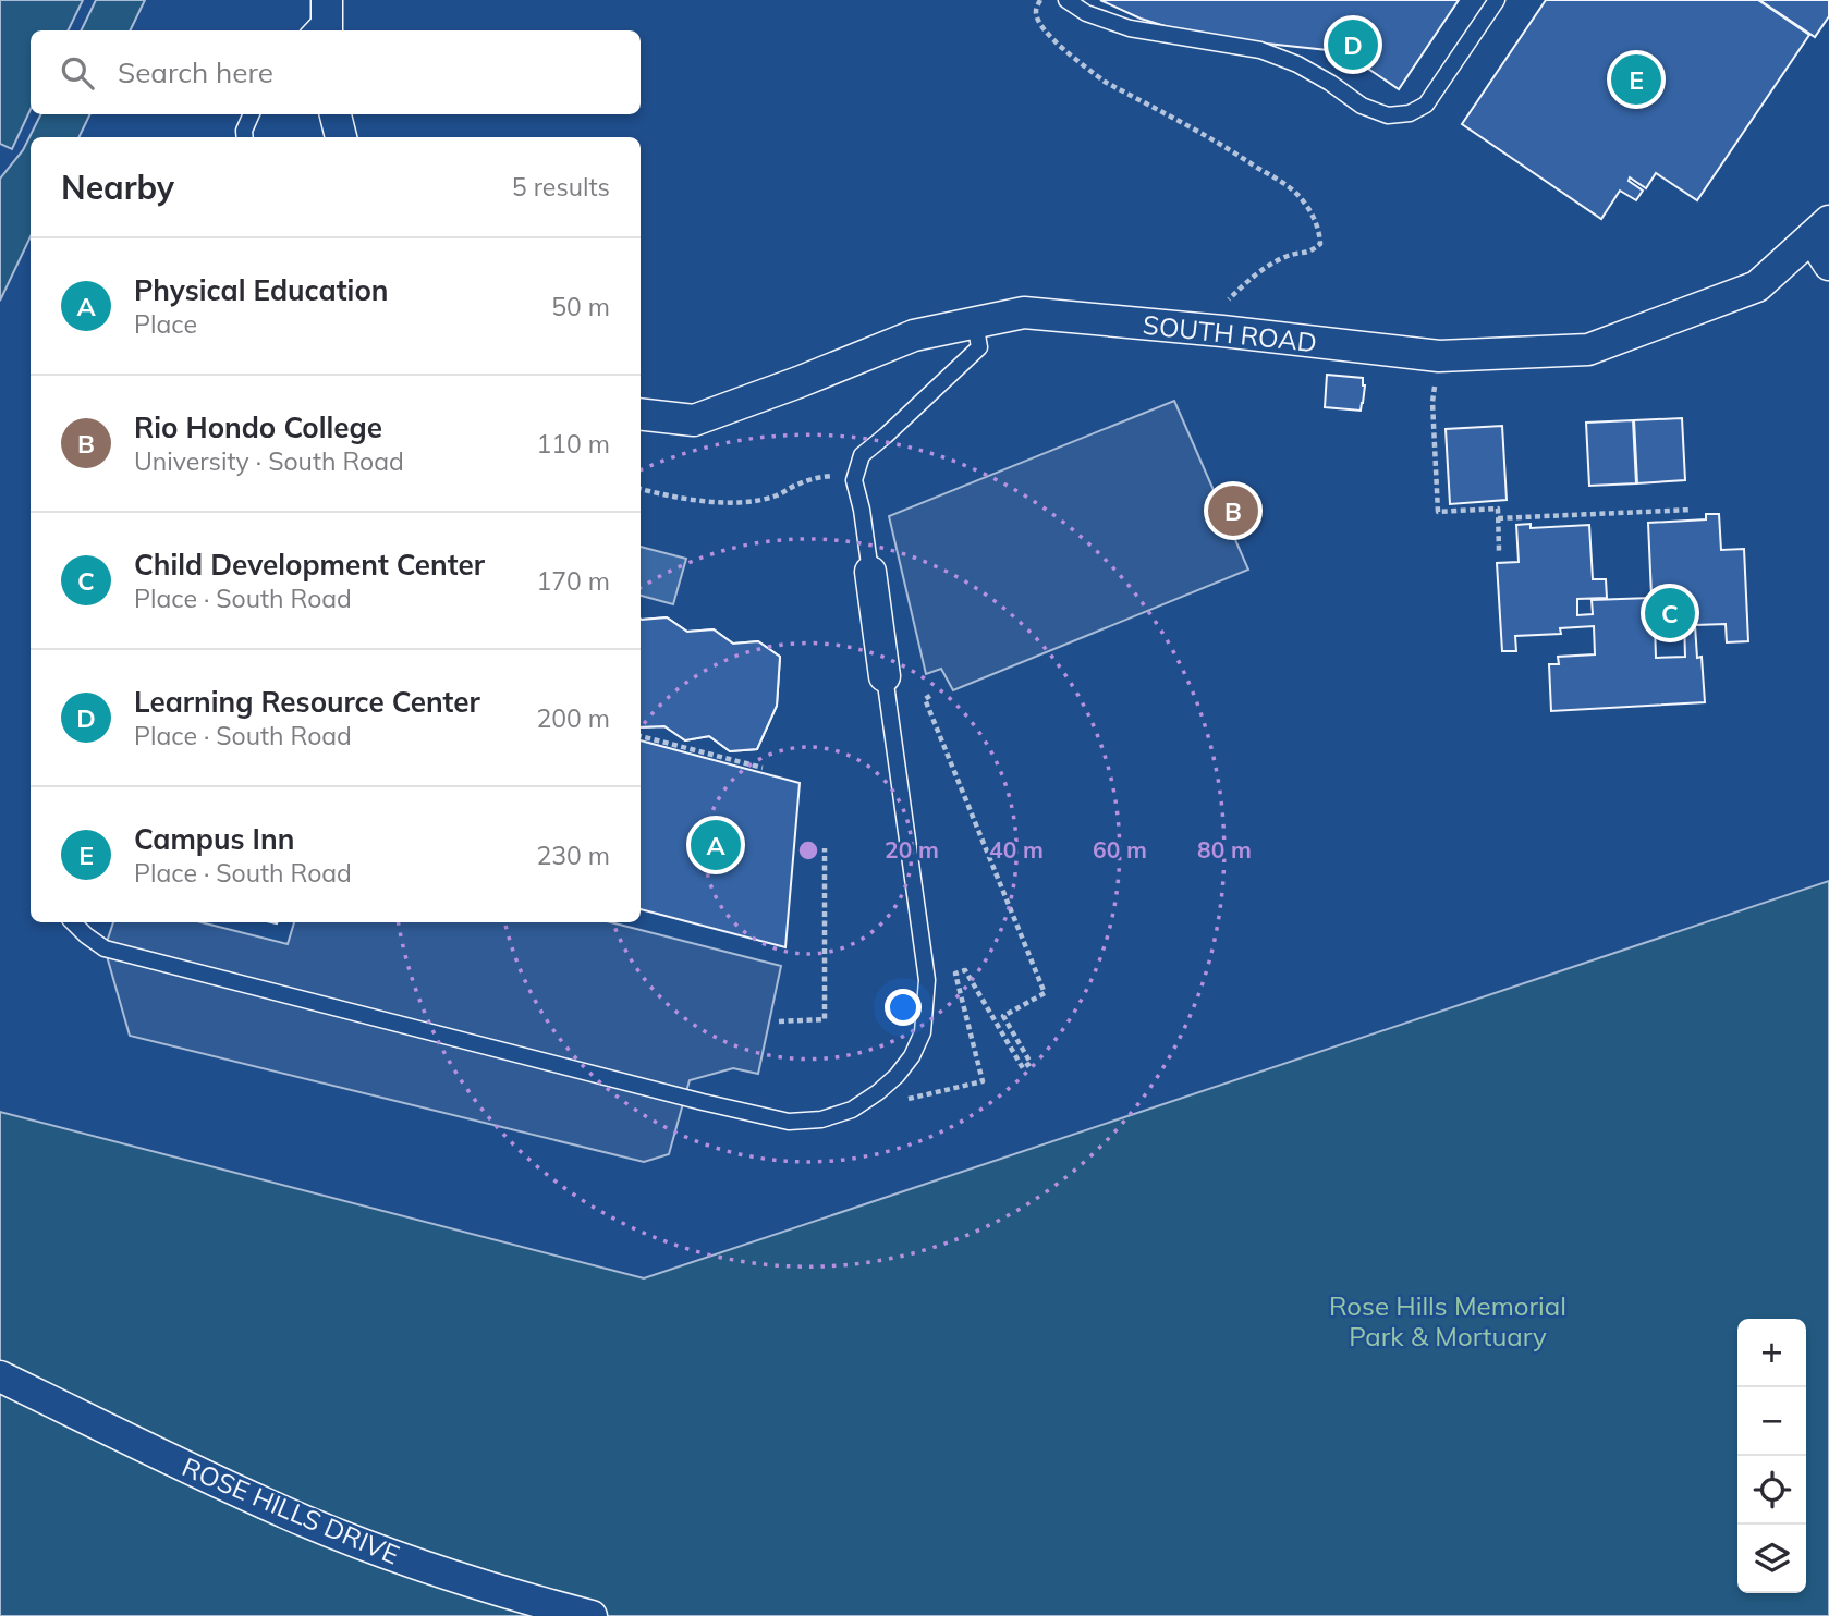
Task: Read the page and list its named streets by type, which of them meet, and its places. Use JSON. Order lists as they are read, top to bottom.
{
  "streets": {
    "street": ["SOUTH ROAD", "ROSE HILLS DRIVE"]
  },
  "parks": ["Rose Hills Memorial Park & Mortuary"],
  "page": {
    "pins": [
      "D",
      "E",
      "B",
      "C",
      "A"
    ],
    "search": "Search here",
    "heading": ["Nearby", "5 results"],
    "list": [
      {
        "mark": "A",
        "name": "Physical Education",
        "note": "Place",
        "value": "50 m"
      },
      {
        "mark": "B",
        "name": "Rio Hondo College",
        "note": "University · South Road",
        "value": "110 m"
      },
      {
        "mark": "C",
        "name": "Child Development Center",
        "note": "Place · South Road",
        "value": "170 m"
      },
      {
        "mark": "D",
        "name": "Learning Resource Center",
        "note": "Place · South Road",
        "value": "200 m"
      },
      {
        "mark": "E",
        "name": "Campus Inn",
        "note": "Place · South Road",
        "value": "230 m"
      }
    ],
    "map_buttons": ["+", "−"]
  },
  "rings": [
    "20 m",
    "40 m",
    "60 m",
    "80 m"
  ]
}
